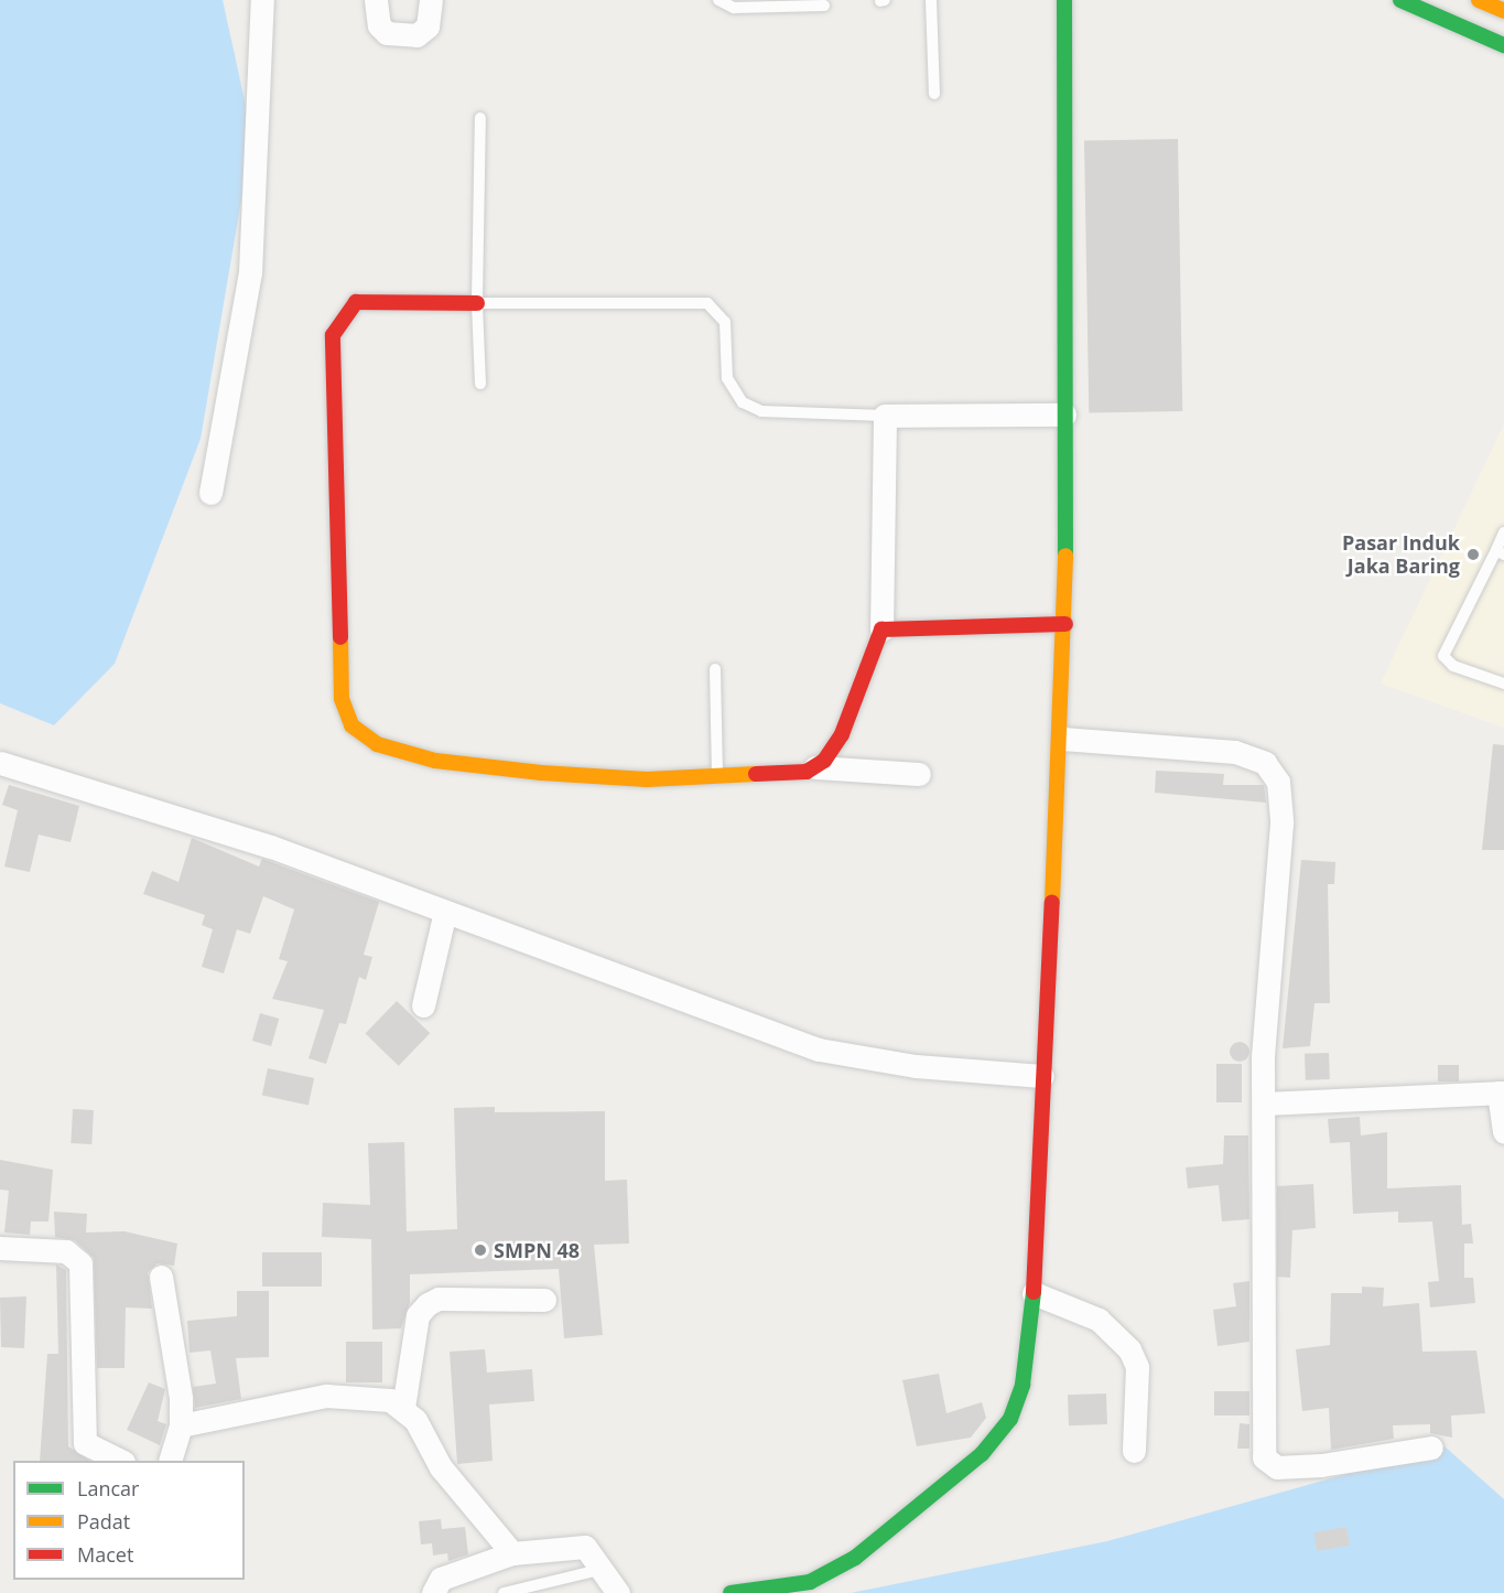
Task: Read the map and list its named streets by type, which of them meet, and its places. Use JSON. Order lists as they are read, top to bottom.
{
  "places": ["Pasar Induk Jaka Baring", "SMPN 48"],
  "legend": ["Lancar", "Padat", "Macet"]
}
